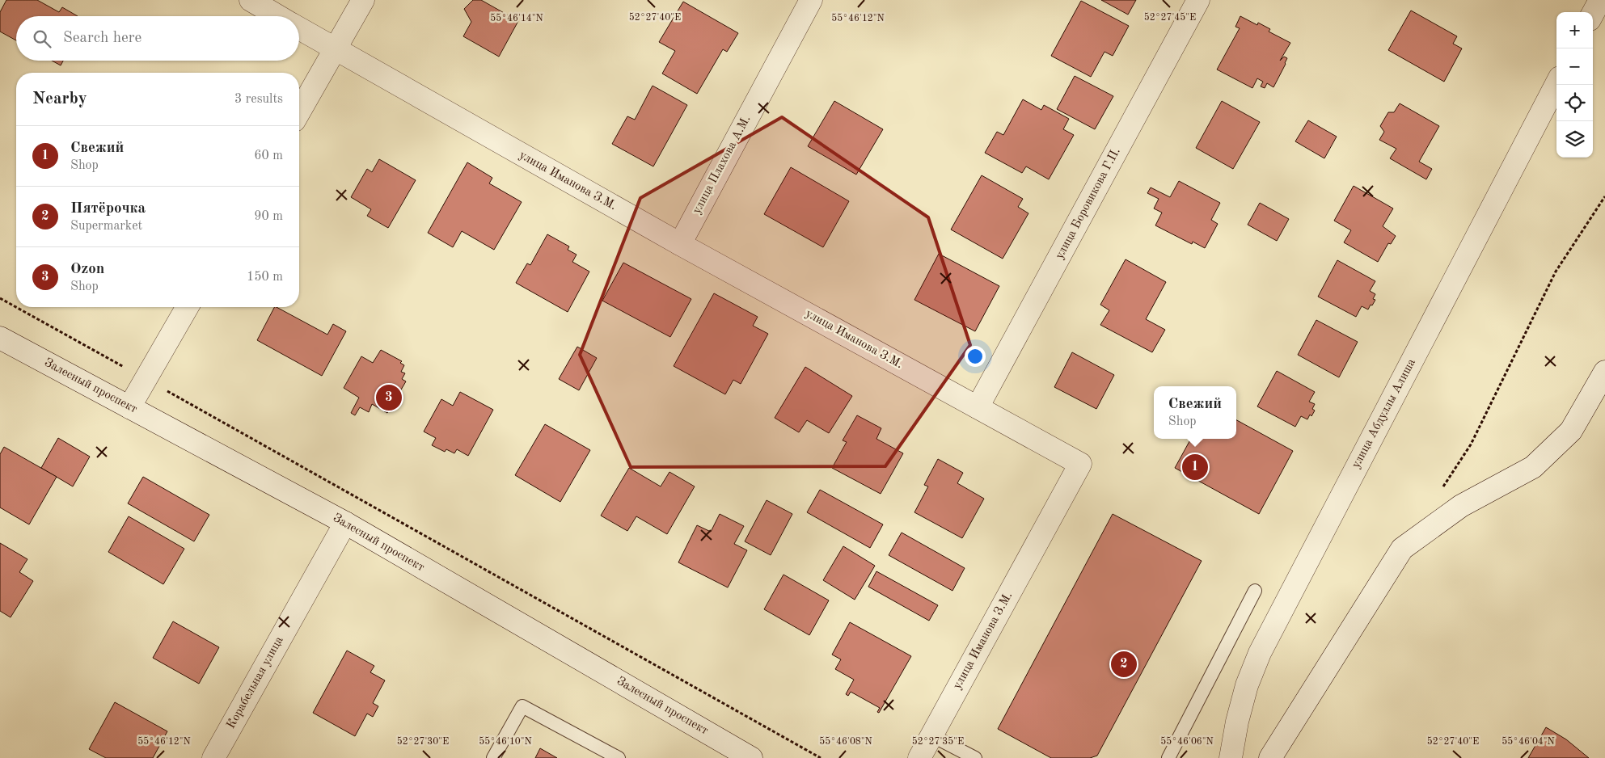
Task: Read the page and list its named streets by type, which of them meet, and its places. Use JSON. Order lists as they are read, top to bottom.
{
  "streets": {
    "street": [
      "улица Плахова А.М.",
      "улица Иманова З.М.",
      "улица Боровикова Г.П.",
      "Залесный проспект",
      "улица Абдуллы Алиша",
      "Корабельная улица"
    ]
  },
  "crossings": [
    ["улица Плахова А.М.", "улица Иманова З.М."],
    ["улица Иманова З.М.", "улица Боровикова Г.П."],
    ["Залесный проспект", "Корабельная улица"]
  ],
  "page": {
    "map_buttons": ["+", "−"],
    "search": "Search here",
    "heading": ["Nearby", "3 results"],
    "list": [
      {
        "mark": "1",
        "name": "Свежий",
        "note": "Shop",
        "value": "60 m"
      },
      {
        "mark": "2",
        "name": "Пятёрочка",
        "note": "Supermarket",
        "value": "90 m"
      },
      {
        "mark": "3",
        "name": "Ozon",
        "note": "Shop",
        "value": "150 m"
      }
    ],
    "pins": ["3", "1", "2"],
    "popup": ["Свежий", "Shop"]
  },
  "coordinates": [
    "52°27'40\"E",
    "52°27'45\"E",
    "55°46'14\"N",
    "55°46'12\"N",
    "55°46'10\"N",
    "55°46'08\"N",
    "55°46'06\"N",
    "55°46'04\"N",
    "52°27'30\"E",
    "52°27'35\"E"
  ]
}
